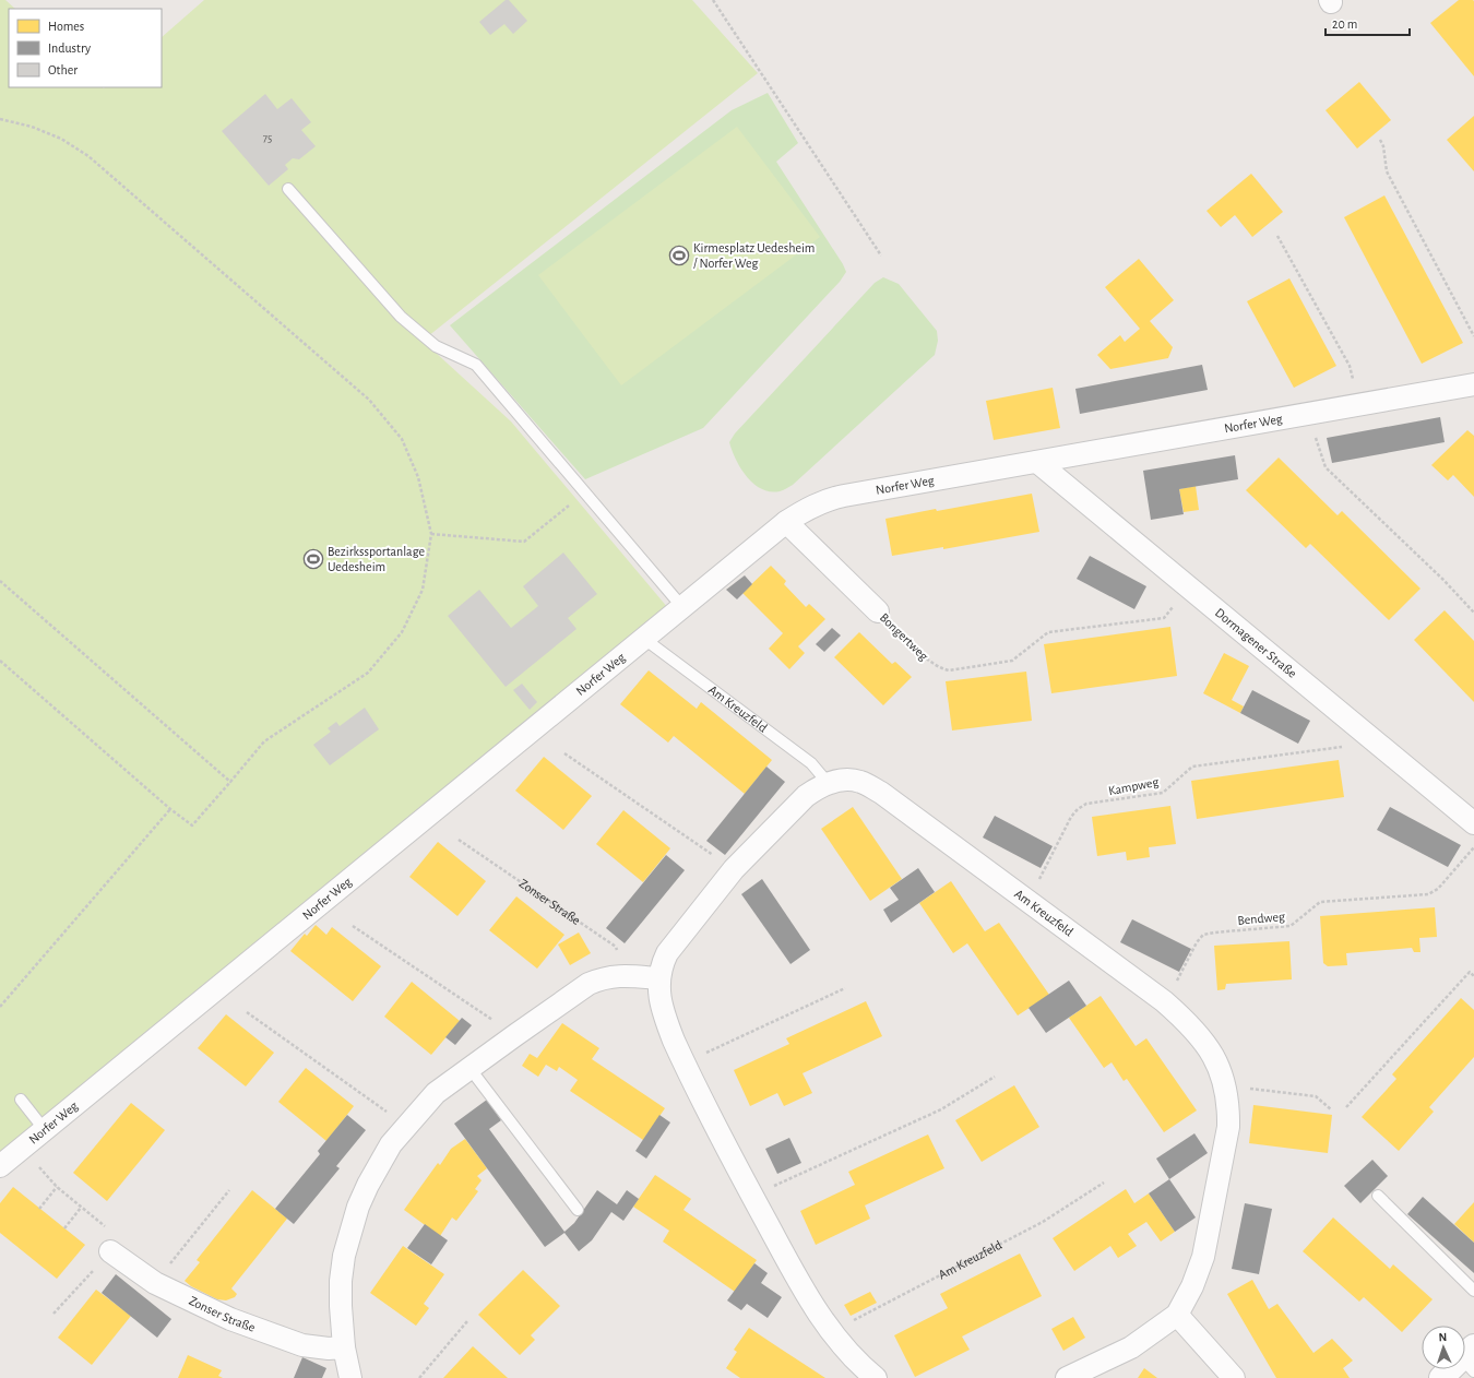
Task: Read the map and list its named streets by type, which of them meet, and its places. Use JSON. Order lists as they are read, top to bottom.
{
  "streets": {
    "street": [
      "Norfer Weg",
      "Bongertweg",
      "Dormagener Straße",
      "Am Kreuzfeld",
      "Zonser Straße"
    ],
    "path": ["Kampweg", "Bendweg"]
  },
  "crossings": [
    ["Norfer Weg", "Bongertweg"],
    ["Norfer Weg", "Dormagener Straße"],
    ["Norfer Weg", "Am Kreuzfeld"],
    ["Bongertweg", "Dormagener Straße"],
    ["Dormagener Straße", "Kampweg"],
    ["Am Kreuzfeld", "Kampweg"],
    ["Am Kreuzfeld", "Bendweg"]
  ],
  "places": {
    "sports": ["Kirmesplatz Uedesheim / Norfer Weg", "Bezirkssportanlage Uedesheim"]
  },
  "house_numbers": ["75"],
  "legend": ["Homes", "Industry", "Other"],
  "scale_bar": "20 m",
  "north": "top"
}
